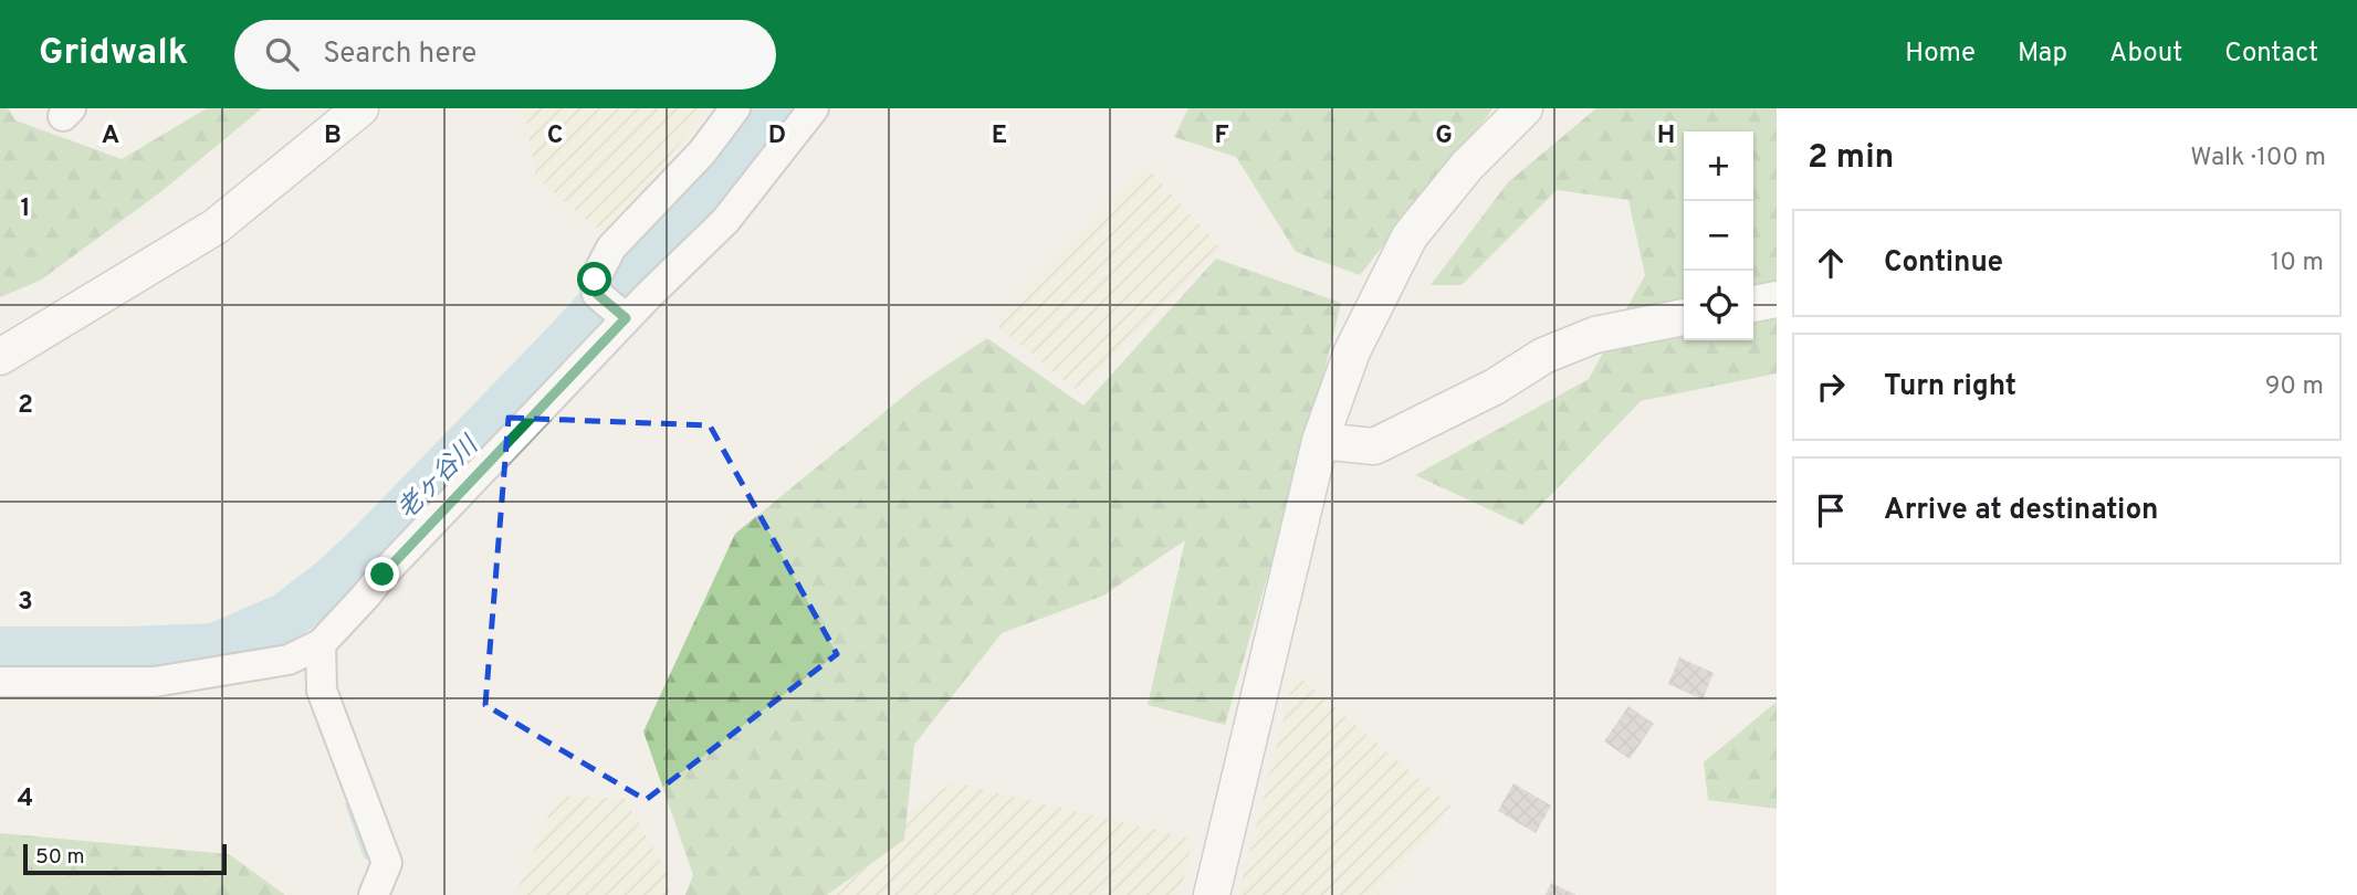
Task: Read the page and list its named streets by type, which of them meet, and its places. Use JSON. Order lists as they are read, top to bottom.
{
  "water": ["老ヶ谷川"],
  "scale_bar": "50 m",
  "page": {
    "header": "Gridwalk",
    "search": "Search here",
    "nav": [
      "Home",
      "Map",
      "About",
      "Contact"
    ],
    "heading": ["2 min", "Walk · 100 m"],
    "map_buttons": ["+", "−"],
    "list": [
      ["Continue", "10 m"],
      ["Turn right", "90 m"],
      "Arrive at destination"
    ],
    "scale": "50 m"
  },
  "grid": {
    "columns": [
      "A",
      "B",
      "C",
      "D",
      "E",
      "F",
      "G",
      "H"
    ],
    "rows": [
      "1",
      "2",
      "3",
      "4"
    ]
  }
}
